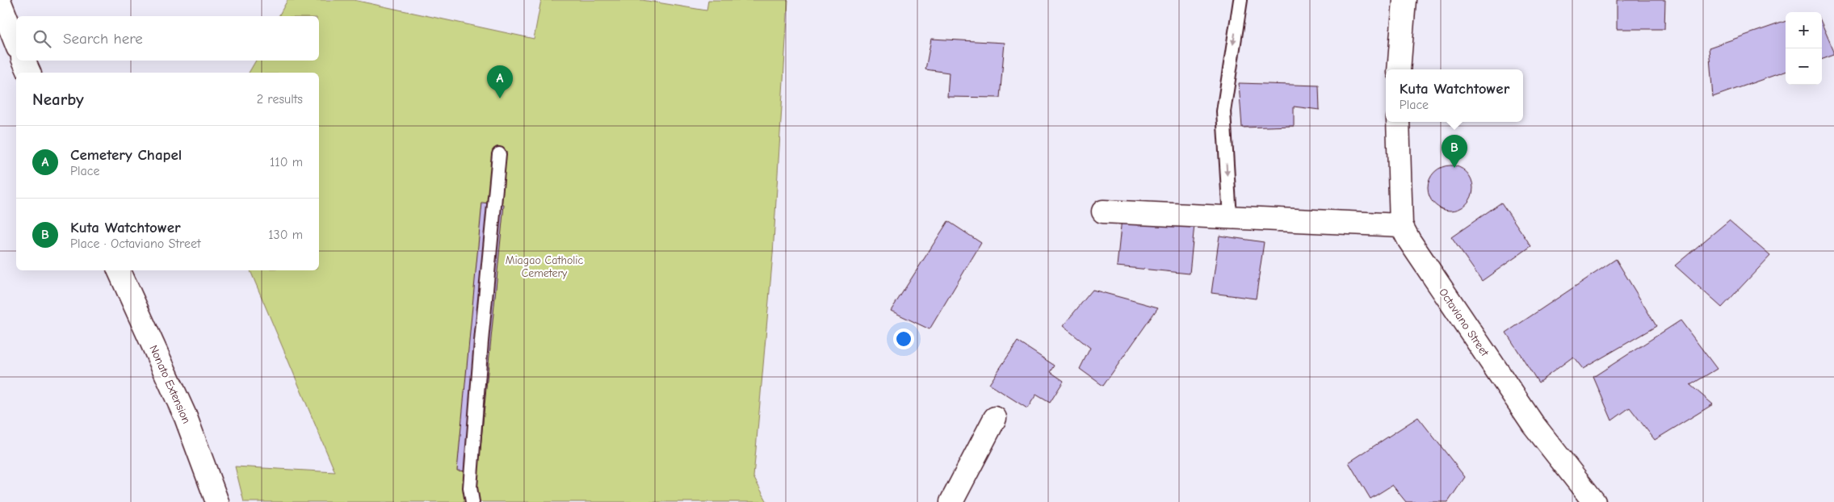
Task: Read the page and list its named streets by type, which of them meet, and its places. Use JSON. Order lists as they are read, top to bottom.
{
  "streets": {
    "street": ["Octaviano Street", "Nonato Extension"]
  },
  "parks": ["Miagao Catholic Cemetery"],
  "page": {
    "map_buttons": ["+", "−"],
    "search": "Search here",
    "pins": ["A", "B"],
    "popup": ["Kuta Watchtower", "Place"],
    "heading": ["Nearby", "2 results"],
    "list": [
      {
        "mark": "A",
        "name": "Cemetery Chapel",
        "note": "Place",
        "value": "110 m"
      },
      {
        "mark": "B",
        "name": "Kuta Watchtower",
        "note": "Place · Octaviano Street",
        "value": "130 m"
      }
    ]
  }
}
